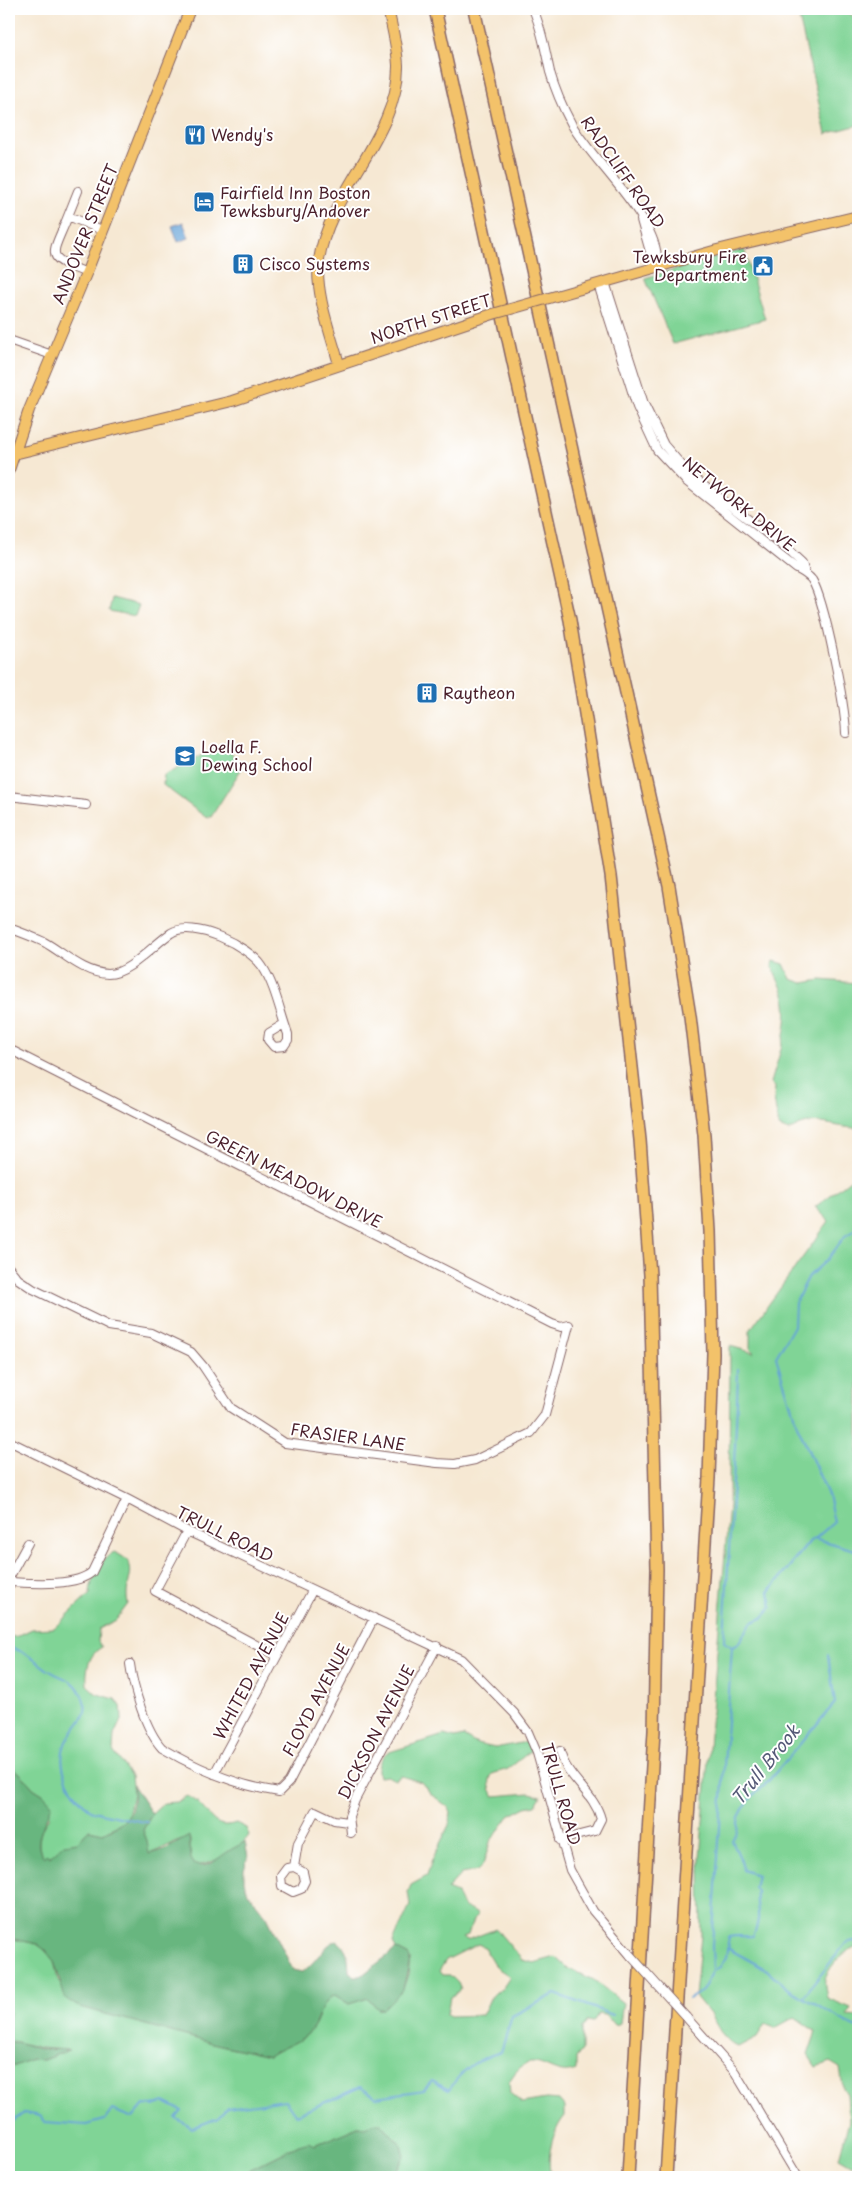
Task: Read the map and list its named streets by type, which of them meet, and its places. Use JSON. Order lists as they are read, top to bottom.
{
  "streets": {
    "main road": ["ANDOVER STREET", "NORTH STREET"],
    "street": [
      "RADCLIFF ROAD",
      "NETWORK DRIVE",
      "GREEN MEADOW DRIVE",
      "FRASIER LANE",
      "TRULL ROAD",
      "WHITED AVENUE",
      "FLOYD AVENUE",
      "DICKSON AVENUE"
    ]
  },
  "crossings": [
    ["RADCLIFF ROAD", "NORTH STREET"],
    ["ANDOVER STREET", "NORTH STREET"],
    ["NORTH STREET", "NETWORK DRIVE"],
    ["GREEN MEADOW DRIVE", "FRASIER LANE"],
    ["TRULL ROAD", "WHITED AVENUE"],
    ["TRULL ROAD", "FLOYD AVENUE"],
    ["TRULL ROAD", "DICKSON AVENUE"],
    ["WHITED AVENUE", "FLOYD AVENUE"]
  ],
  "water": ["Trull Brook"],
  "places": {
    "restaurant": ["Wendy's"],
    "hotel": ["Fairfield Inn Boston Tewksbury/Andover"],
    "building": ["Cisco Systems", "Raytheon"],
    "public building": ["Tewksbury Fire Department"],
    "school or university": ["Loella F. Dewing School"]
  }
}
